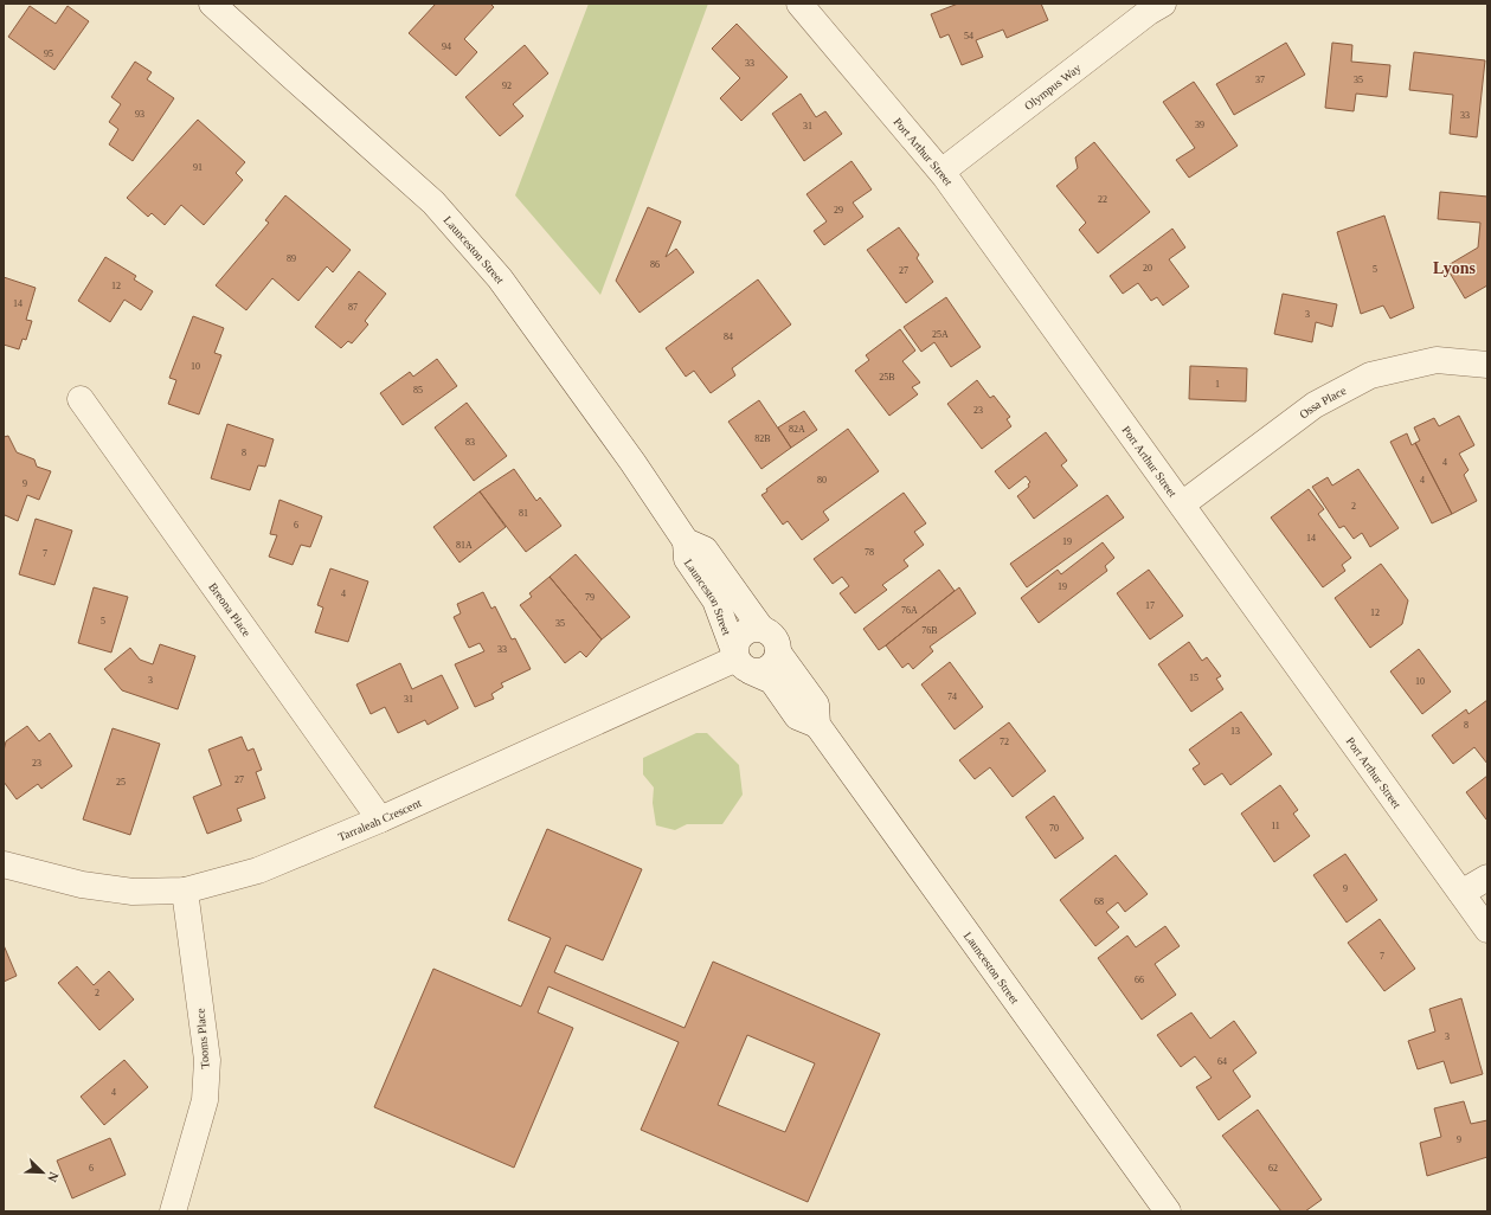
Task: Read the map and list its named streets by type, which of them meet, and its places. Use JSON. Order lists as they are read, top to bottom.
{
  "streets": {
    "street": [
      "Olympus Way",
      "Port Arthur Street",
      "Launceston Street",
      "Ossa Place",
      "Breona Place",
      "Tarraleah Crescent",
      "Tooms Place"
    ]
  },
  "crossings": [
    ["Olympus Way", "Port Arthur Street"],
    ["Port Arthur Street", "Ossa Place"],
    ["Launceston Street", "Tarraleah Crescent"],
    ["Breona Place", "Tarraleah Crescent"],
    ["Tarraleah Crescent", "Tooms Place"]
  ],
  "districts": ["Lyons"],
  "house_numbers": [
    "54",
    "94",
    "95",
    "33",
    "37",
    "35",
    "92",
    "93",
    "33",
    "39",
    "31",
    "91",
    "22",
    "29",
    "89",
    "86",
    "20",
    "5",
    "27",
    "12",
    "14",
    "87",
    "3",
    "25A",
    "84",
    "10",
    "25B",
    "1",
    "85",
    "23",
    "82A",
    "82B",
    "83",
    "8",
    "4",
    "80",
    "4",
    "9",
    "2",
    "81",
    "6",
    "14",
    "19",
    "81A",
    "78",
    "7",
    "19",
    "4",
    "79",
    "17",
    "76A",
    "12",
    "5",
    "35",
    "76B",
    "33",
    "15",
    "3",
    "10",
    "74",
    "31",
    "8",
    "13",
    "72",
    "23",
    "27",
    "25",
    "11",
    "70",
    "9",
    "68",
    "7",
    "66",
    "2",
    "3",
    "64",
    "4",
    "9",
    "6",
    "62"
  ],
  "north": "bottom right"
}
